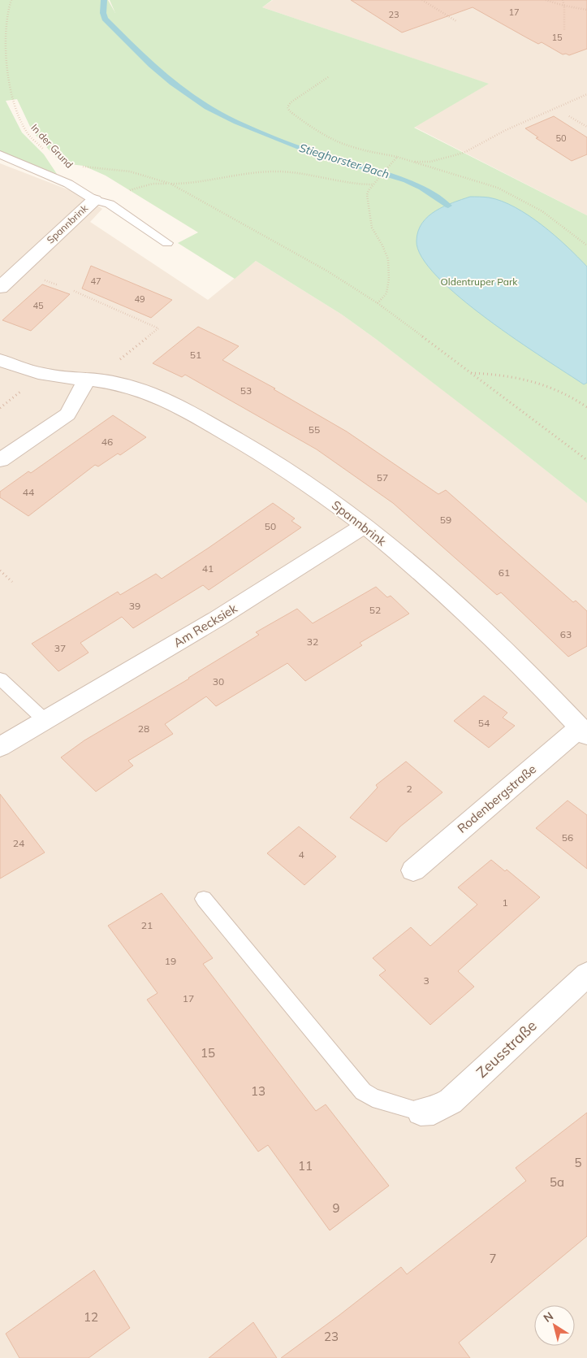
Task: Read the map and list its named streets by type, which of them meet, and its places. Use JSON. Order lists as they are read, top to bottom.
{
  "streets": {
    "street": [
      "Spannbrink",
      "Am Recksiek",
      "Rodenbergstraße",
      "Zeusstraße"
    ],
    "path": ["In der Grund"]
  },
  "crossings": [
    ["Spannbrink", "Am Recksiek"],
    ["Spannbrink", "Rodenbergstraße"]
  ],
  "water": ["Stieghorster Bach"],
  "parks": ["Oldentruper Park"],
  "house_numbers": [
    "17",
    "23",
    "15",
    "50",
    "47",
    "49",
    "45",
    "51",
    "53",
    "55",
    "46",
    "57",
    "44",
    "59",
    "50",
    "41",
    "61",
    "39",
    "52",
    "63",
    "32",
    "37",
    "30",
    "54",
    "28",
    "2",
    "56",
    "24",
    "4",
    "1",
    "21",
    "19",
    "3",
    "17",
    "15",
    "13",
    "5",
    "11",
    "5a",
    "9",
    "7",
    "12",
    "23"
  ],
  "north": "top left"
}
